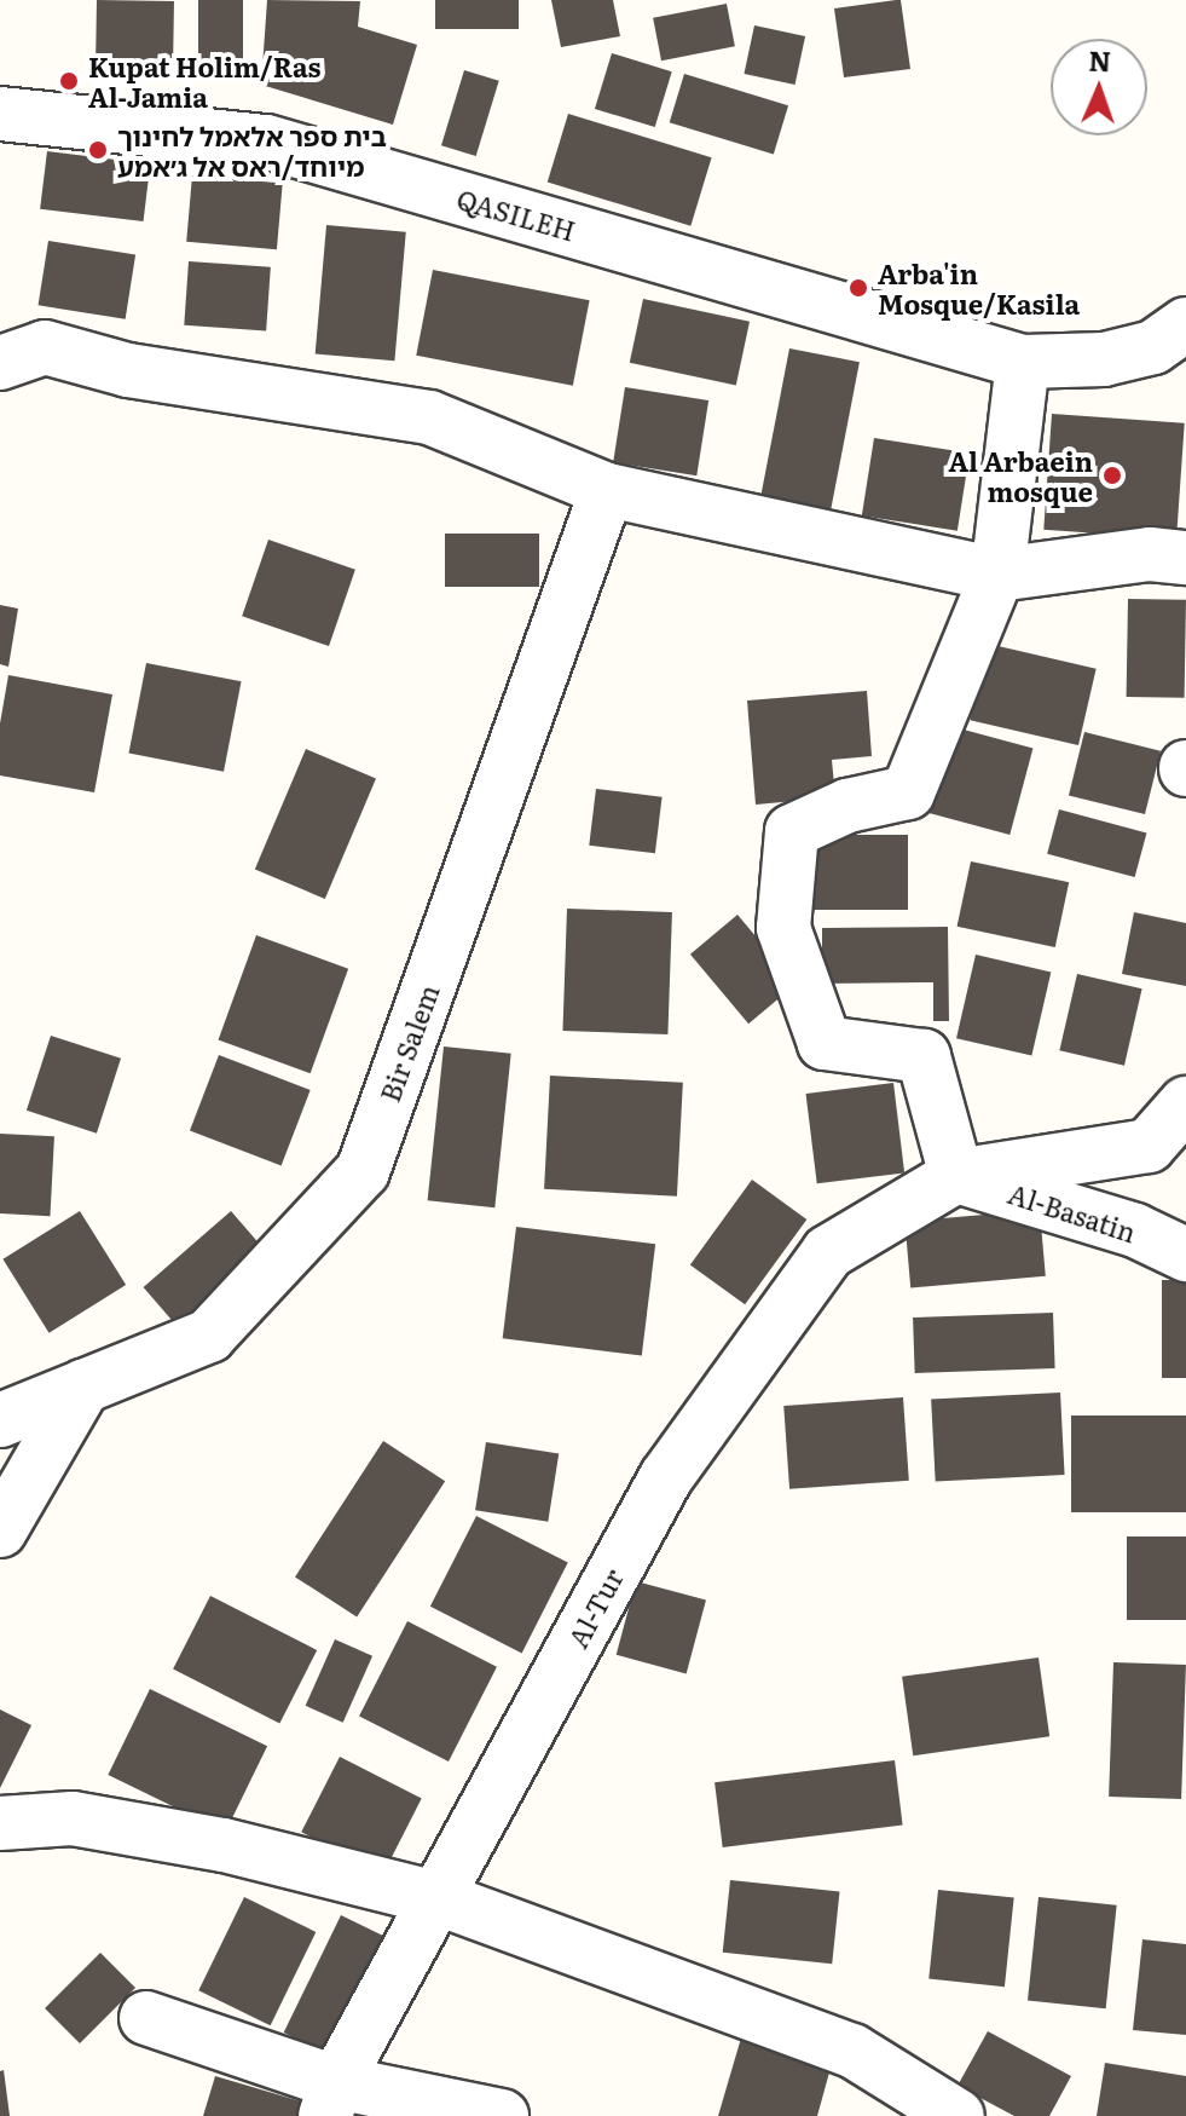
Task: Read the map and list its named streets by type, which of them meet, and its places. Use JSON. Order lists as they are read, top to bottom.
{
  "streets": {
    "street": [
      "QASILEH",
      "Bir Salem",
      "Al-Basatin",
      "Al-Tur"
    ]
  },
  "crossings": [
    ["Al-Basatin", "Al-Tur"]
  ],
  "places": [
    "Kupat Holim/Ras Al-Jamia",
    "בית ספר אלאמל לחינוך מיוחד/ראס אל ג׳אמע",
    "Arba'in Mosque/Kasila",
    "Al Arbaein mosque"
  ],
  "north": "top"
}
